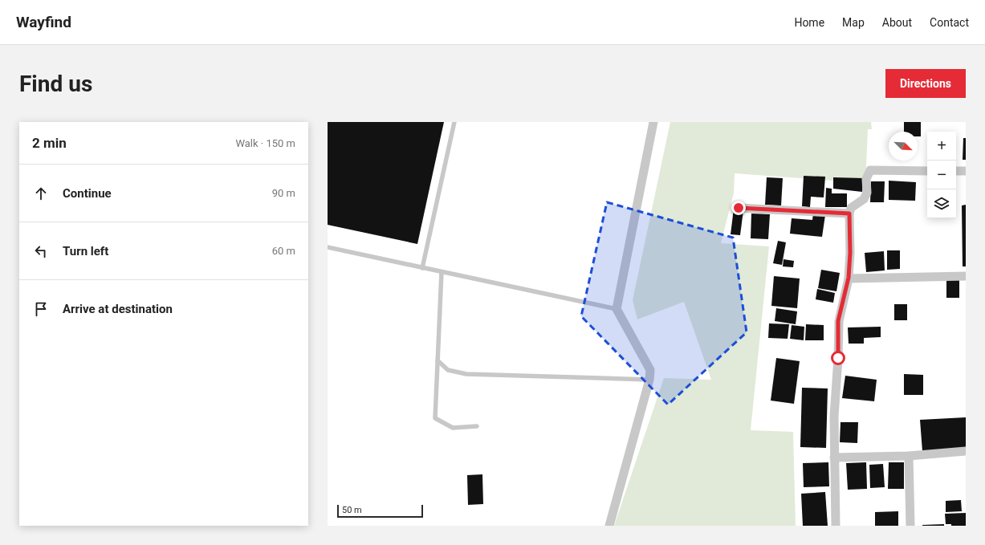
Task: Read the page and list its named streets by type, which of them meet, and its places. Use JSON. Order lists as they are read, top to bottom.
{
  "scale_bar": "50 m",
  "north": "bottom right",
  "page": {
    "header": "Wayfind",
    "nav": [
      "Home",
      "Map",
      "About",
      "Contact"
    ],
    "buttons": "Directions",
    "title": "Find us",
    "heading": ["2 min", "Walk · 150 m"],
    "map_buttons": ["+", "−"],
    "list": [
      ["Continue", "90 m"],
      ["Turn left", "60 m"],
      "Arrive at destination"
    ],
    "scale": "50 m"
  }
}
